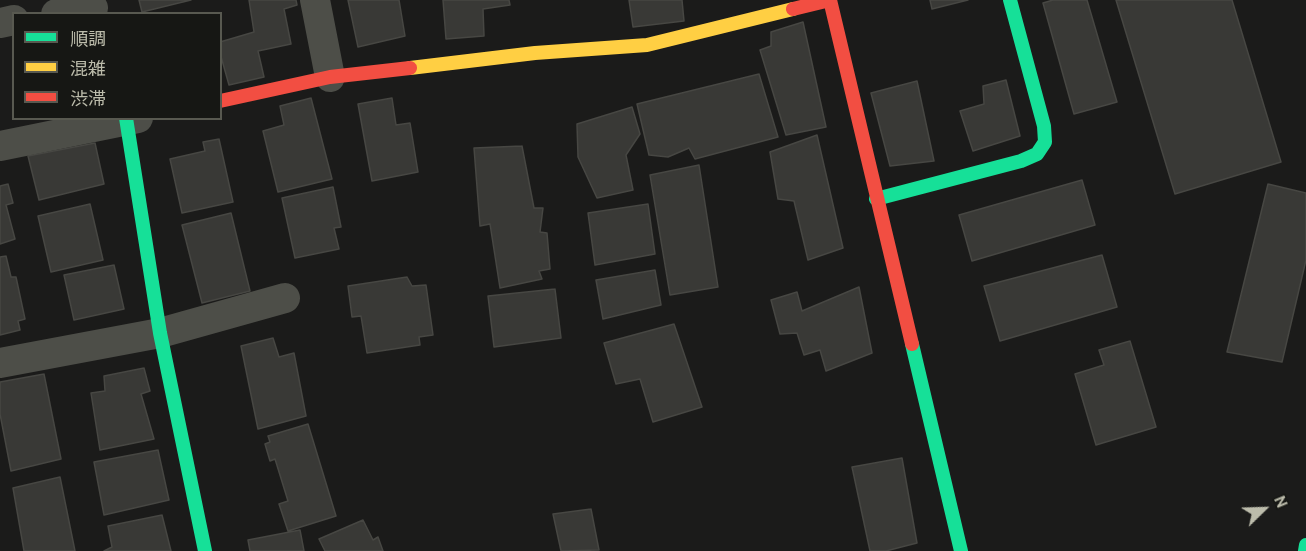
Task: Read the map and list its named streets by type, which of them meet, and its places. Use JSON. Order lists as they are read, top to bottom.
{
  "legend": ["順調", "混雑", "渋滞"],
  "north": "top right"
}
